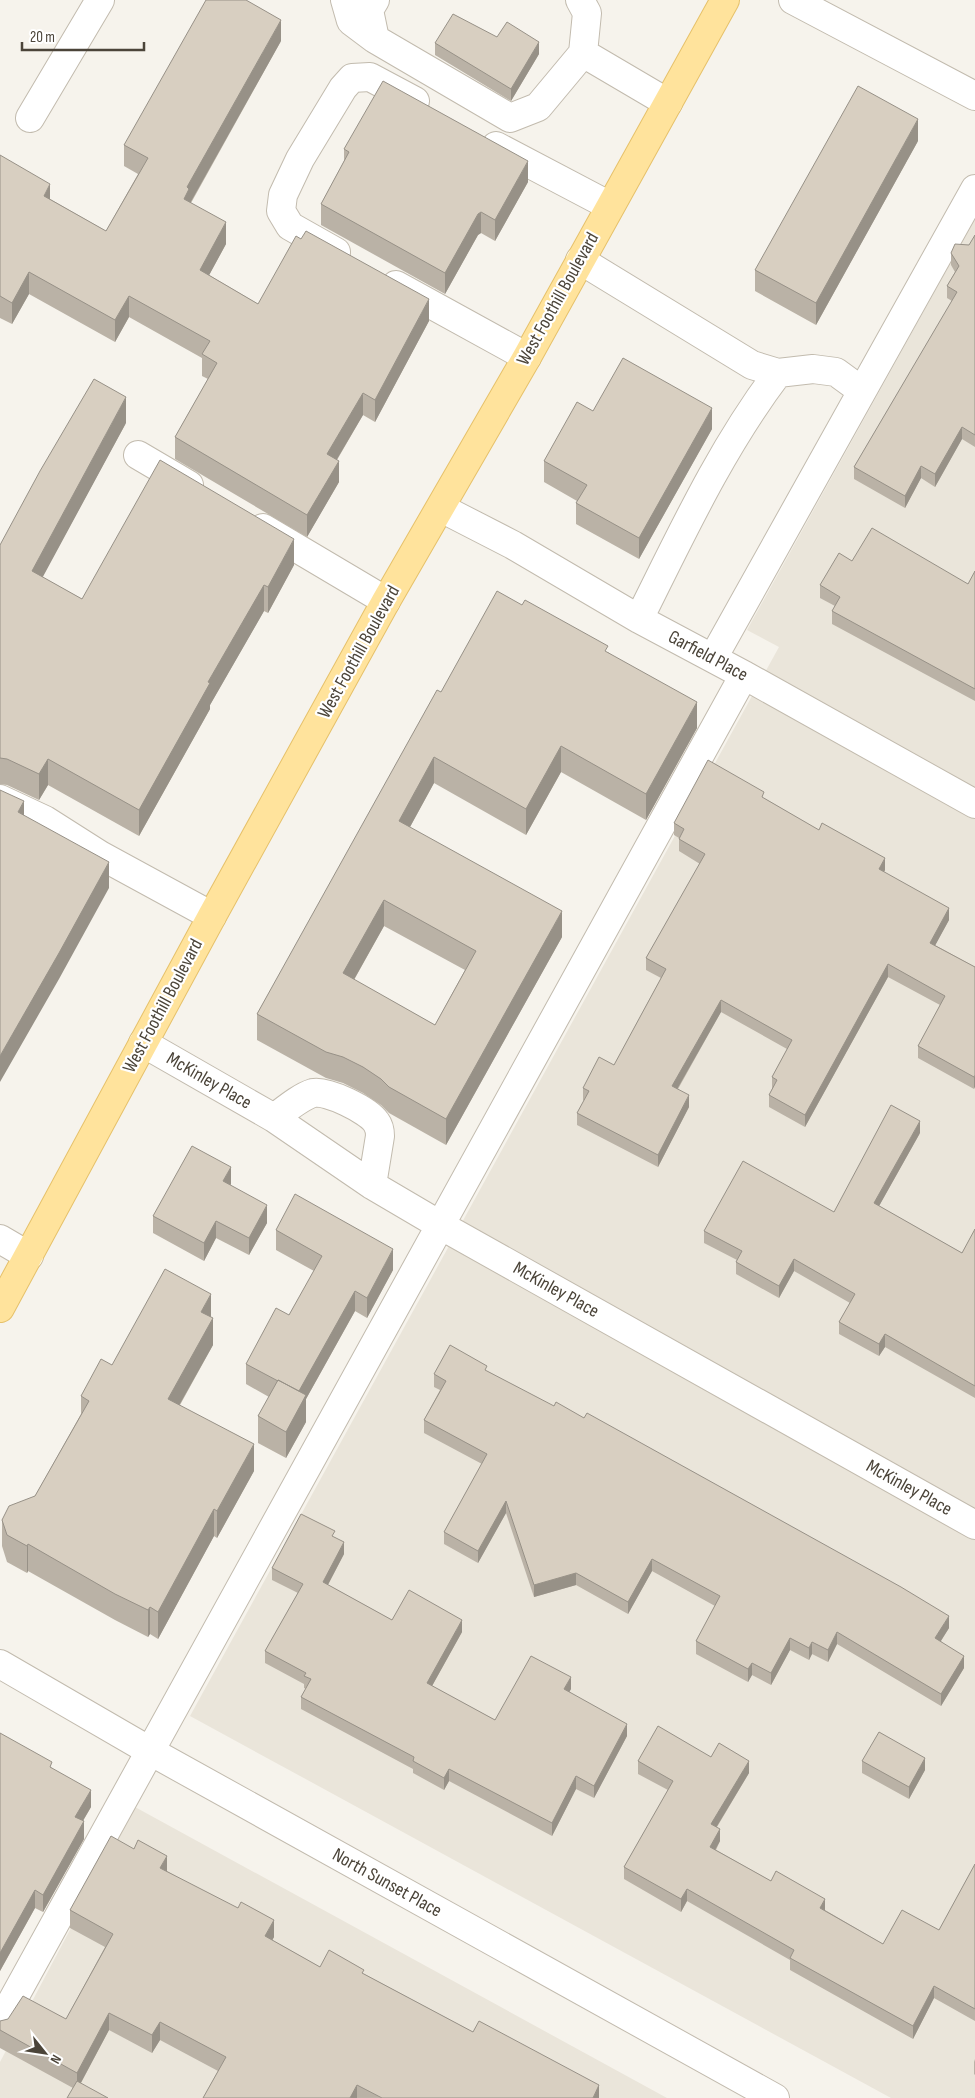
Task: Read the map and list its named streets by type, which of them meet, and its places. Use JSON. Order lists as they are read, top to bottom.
{
  "streets": {
    "main road": ["West Foothill Boulevard"],
    "street": ["Garfield Place", "McKinley Place", "North Sunset Place"]
  },
  "crossings": [
    ["West Foothill Boulevard", "Garfield Place"],
    ["West Foothill Boulevard", "McKinley Place"]
  ],
  "scale_bar": "20 m",
  "north": "bottom right"
}
